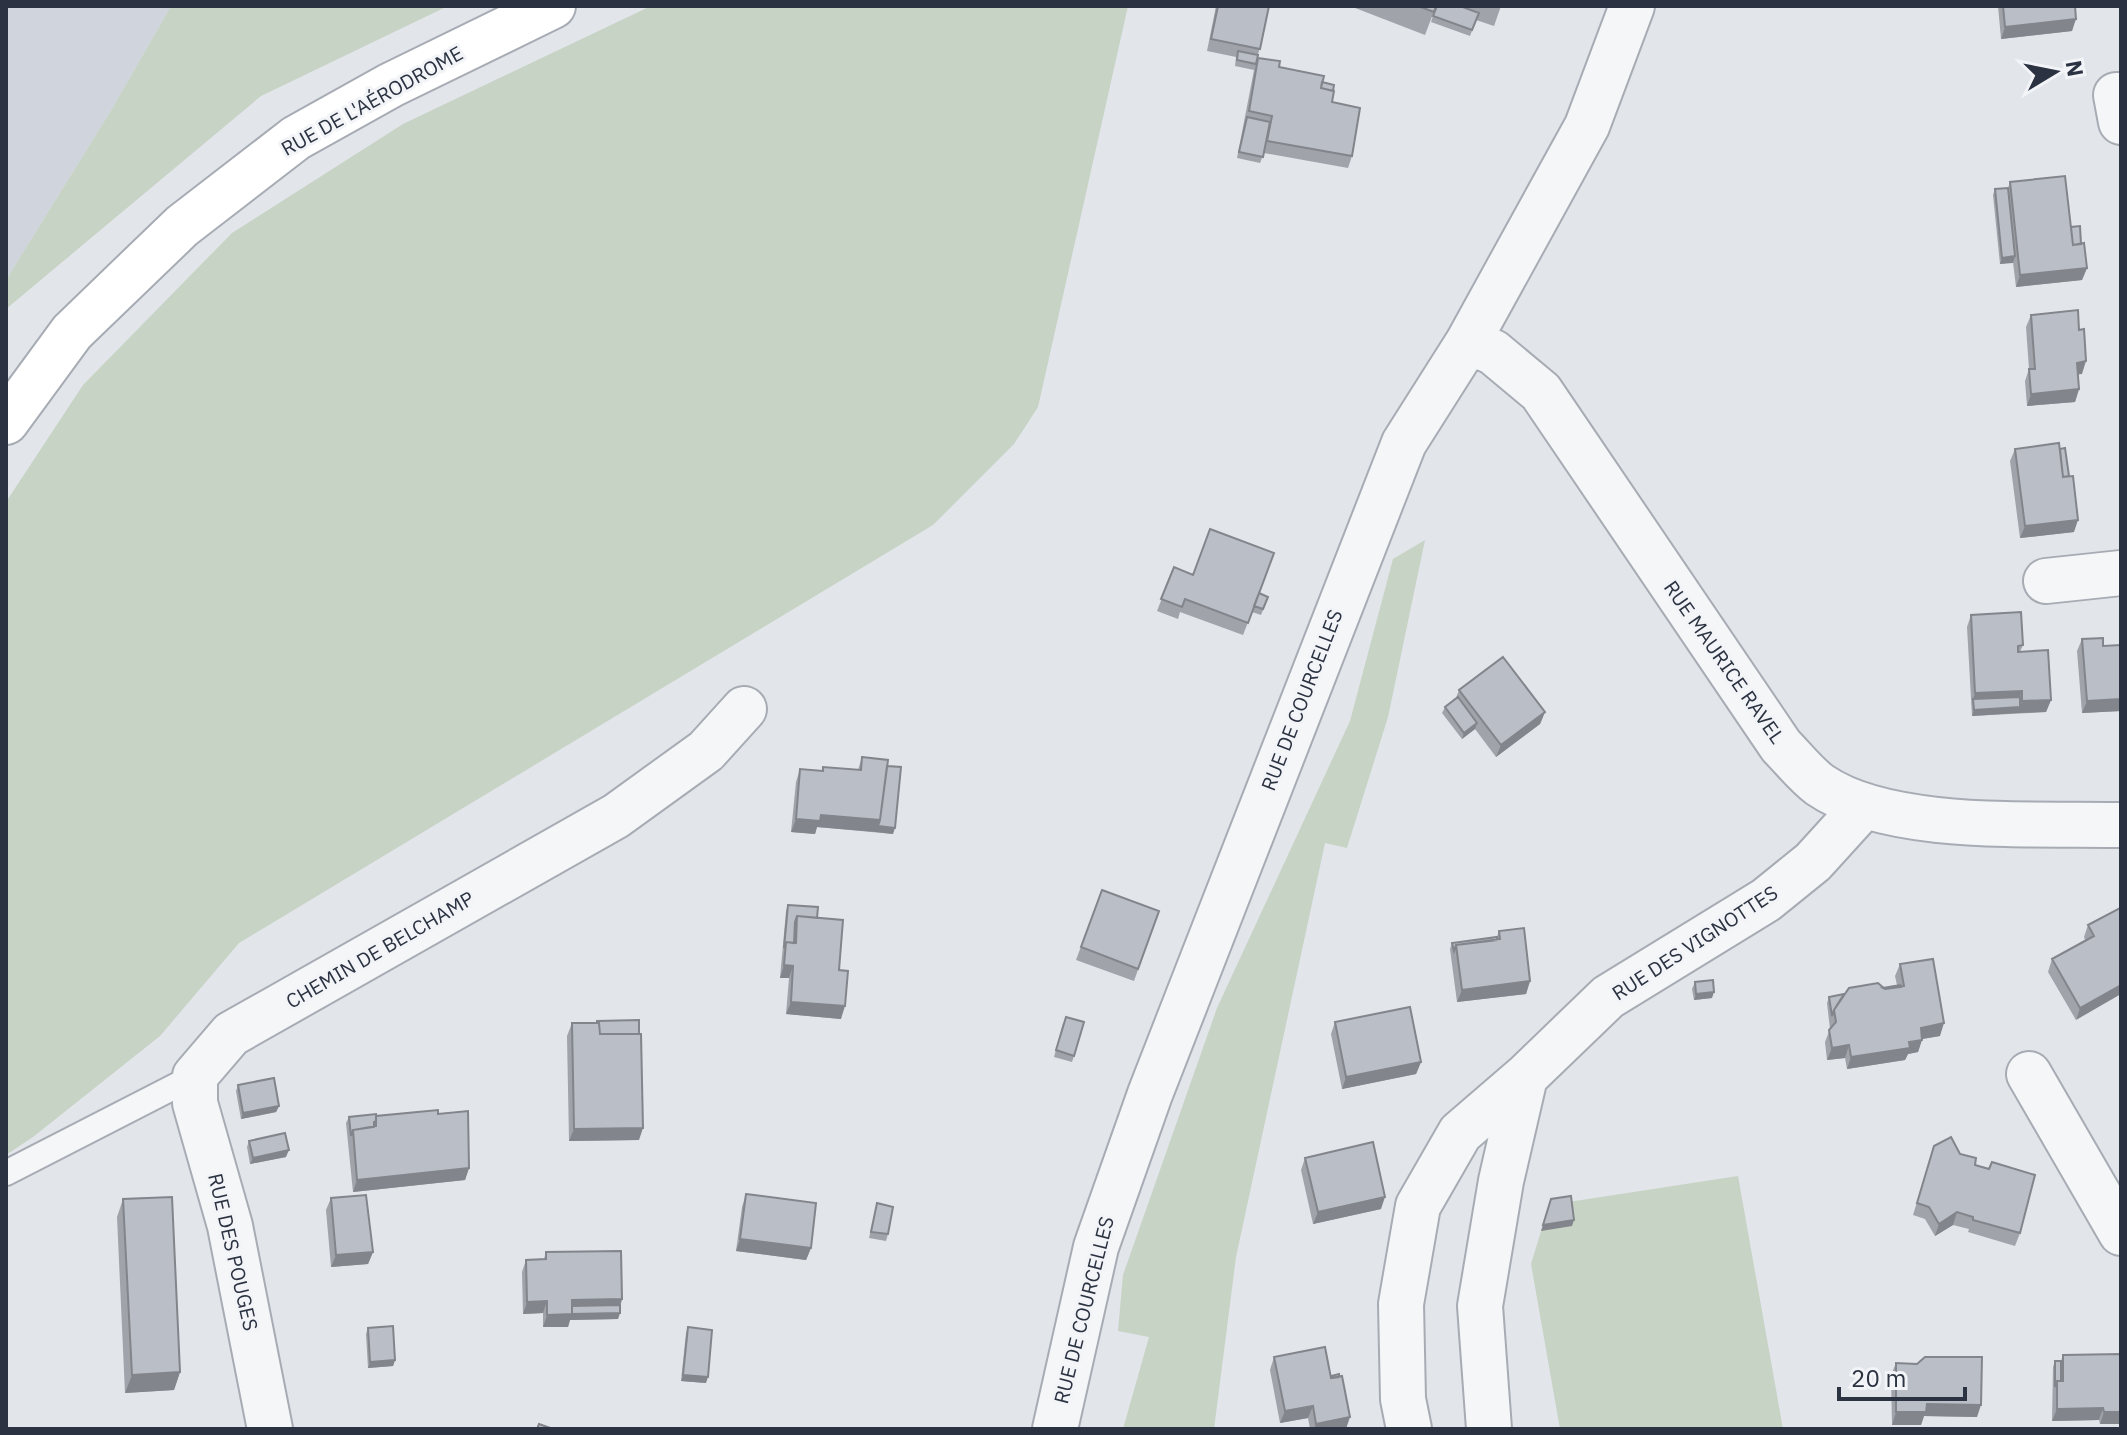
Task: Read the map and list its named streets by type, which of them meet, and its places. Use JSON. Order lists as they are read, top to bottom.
{
  "streets": {
    "street": [
      "RUE DE L'AÉRODROME",
      "RUE MAURICE RAVEL",
      "RUE DE COURCELLES",
      "RUE DES VIGNOTTES",
      "CHEMIN DE BELCHAMP",
      "RUE DES POUGES"
    ]
  },
  "crossings": [
    ["RUE MAURICE RAVEL", "RUE DE COURCELLES"],
    ["RUE MAURICE RAVEL", "RUE DES VIGNOTTES"],
    ["CHEMIN DE BELCHAMP", "RUE DES POUGES"]
  ],
  "scale_bar": "20 m",
  "north": "right"
}
